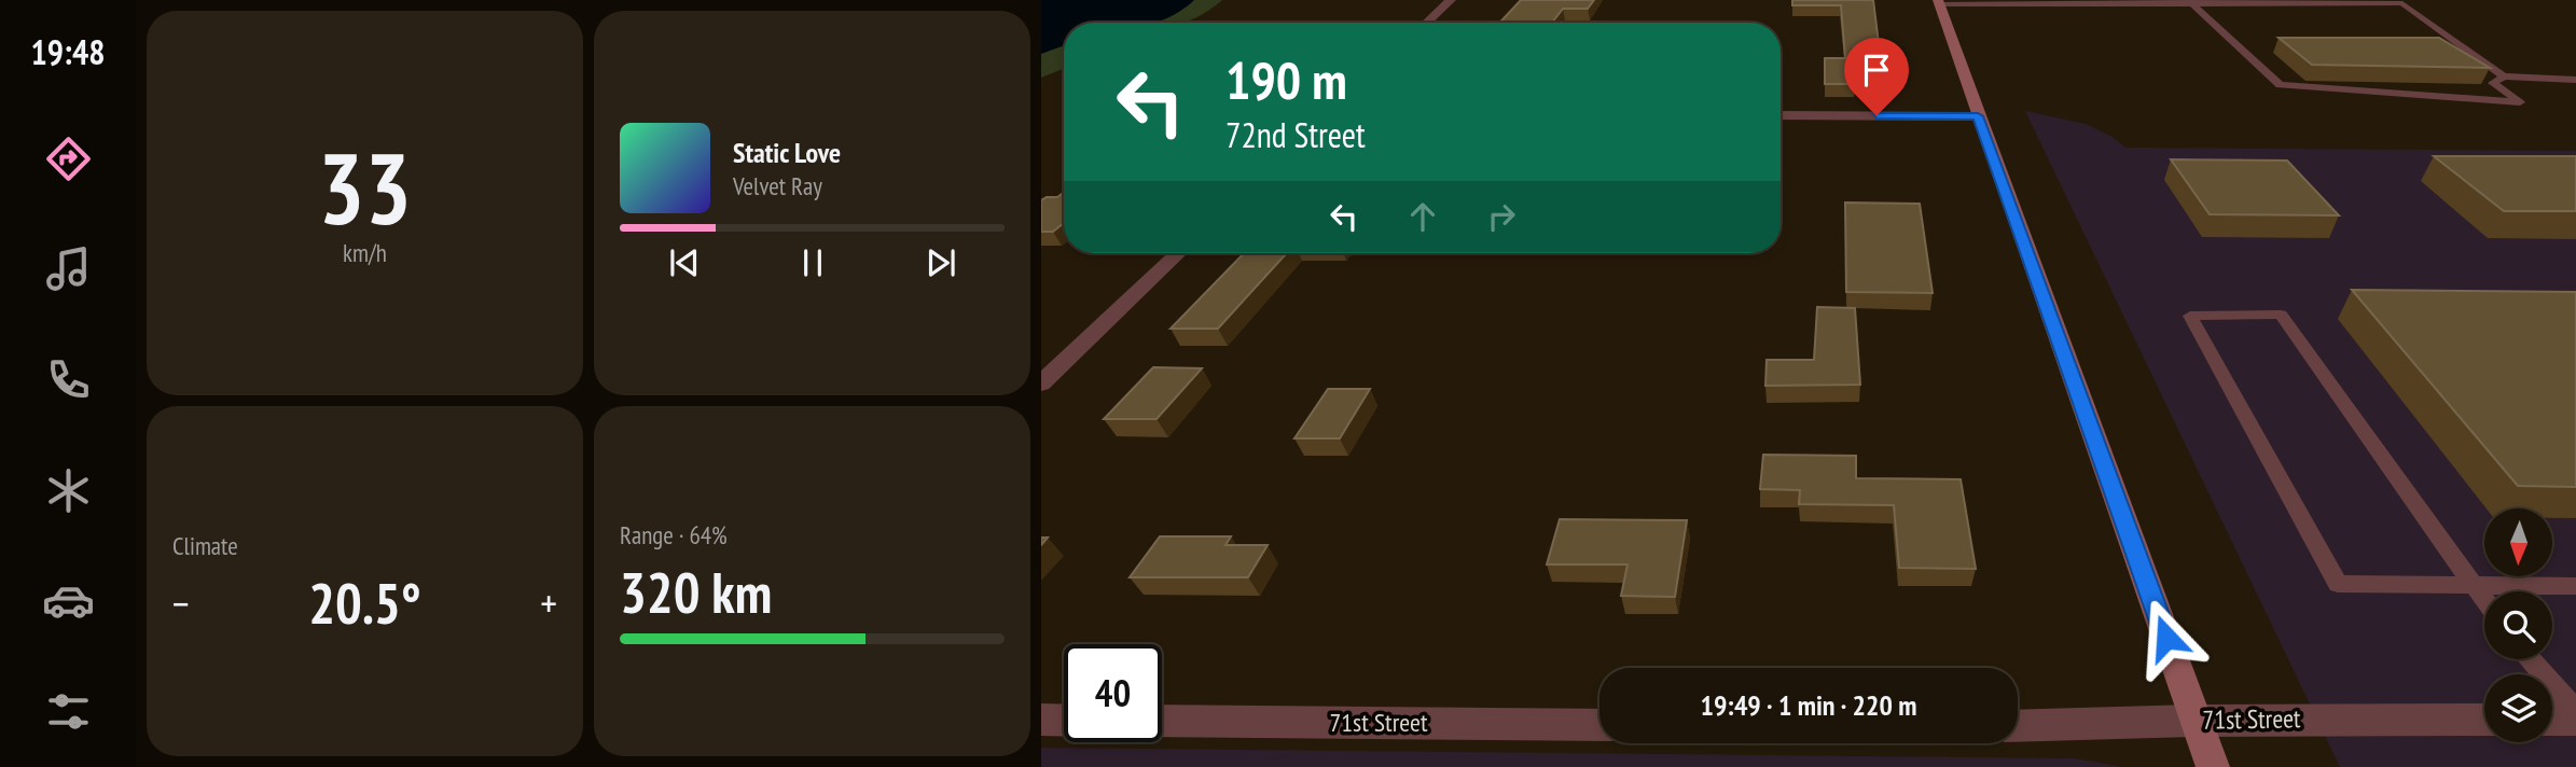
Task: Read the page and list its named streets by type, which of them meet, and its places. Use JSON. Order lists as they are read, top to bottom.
{
  "streets": {
    "street": ["71st Street"]
  },
  "north": "bottom",
  "page": {
    "tabs": "19:48",
    "tile": [
      ["33", "km/h"],
      "Climate",
      ["Range · 64%", "320 km"]
    ],
    "turn": ["190 m", "72nd Street"],
    "song": ["Static Love", "Velvet Ray"],
    "heat": ["−", "20.5°", "+"],
    "limit": "40",
    "trip": "19:49 · 1 min · 220 m"
  }
}
